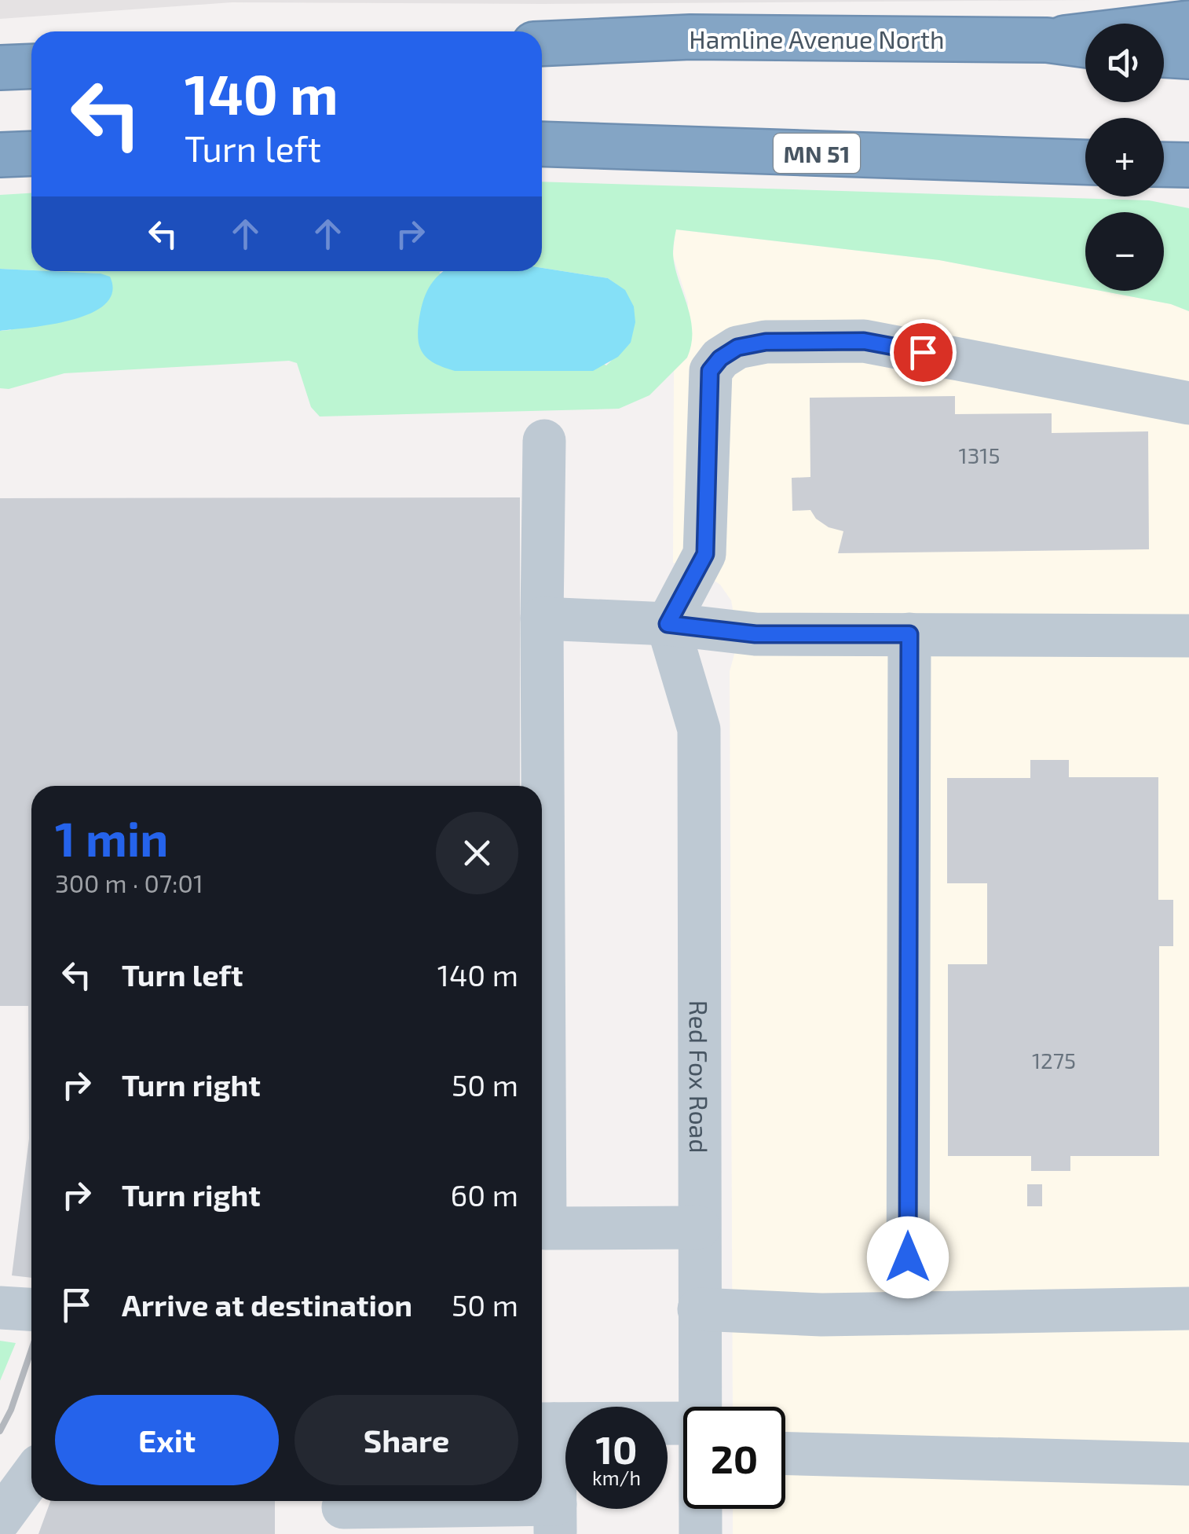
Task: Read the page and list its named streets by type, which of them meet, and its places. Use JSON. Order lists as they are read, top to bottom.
{
  "streets": {
    "highway": ["Hamline Avenue North", "MN 51"],
    "street": ["Red Fox Road"]
  },
  "house_numbers": ["1315", "1275"],
  "page": {
    "map_buttons": ["+", "−"],
    "turn": ["140 m", "Turn left"],
    "heading": ["1 min", "300 m · 07:01"],
    "list": [
      {
        "name": "Turn left",
        "value": "140 m"
      },
      {
        "name": "Turn right",
        "value": "50 m"
      },
      {
        "name": "Turn right",
        "value": "60 m"
      },
      {
        "name": "Arrive at destination",
        "value": "50 m"
      }
    ],
    "buttons": ["Exit", "Share"],
    "speed": "10 km/h",
    "limit": "20"
  }
}
